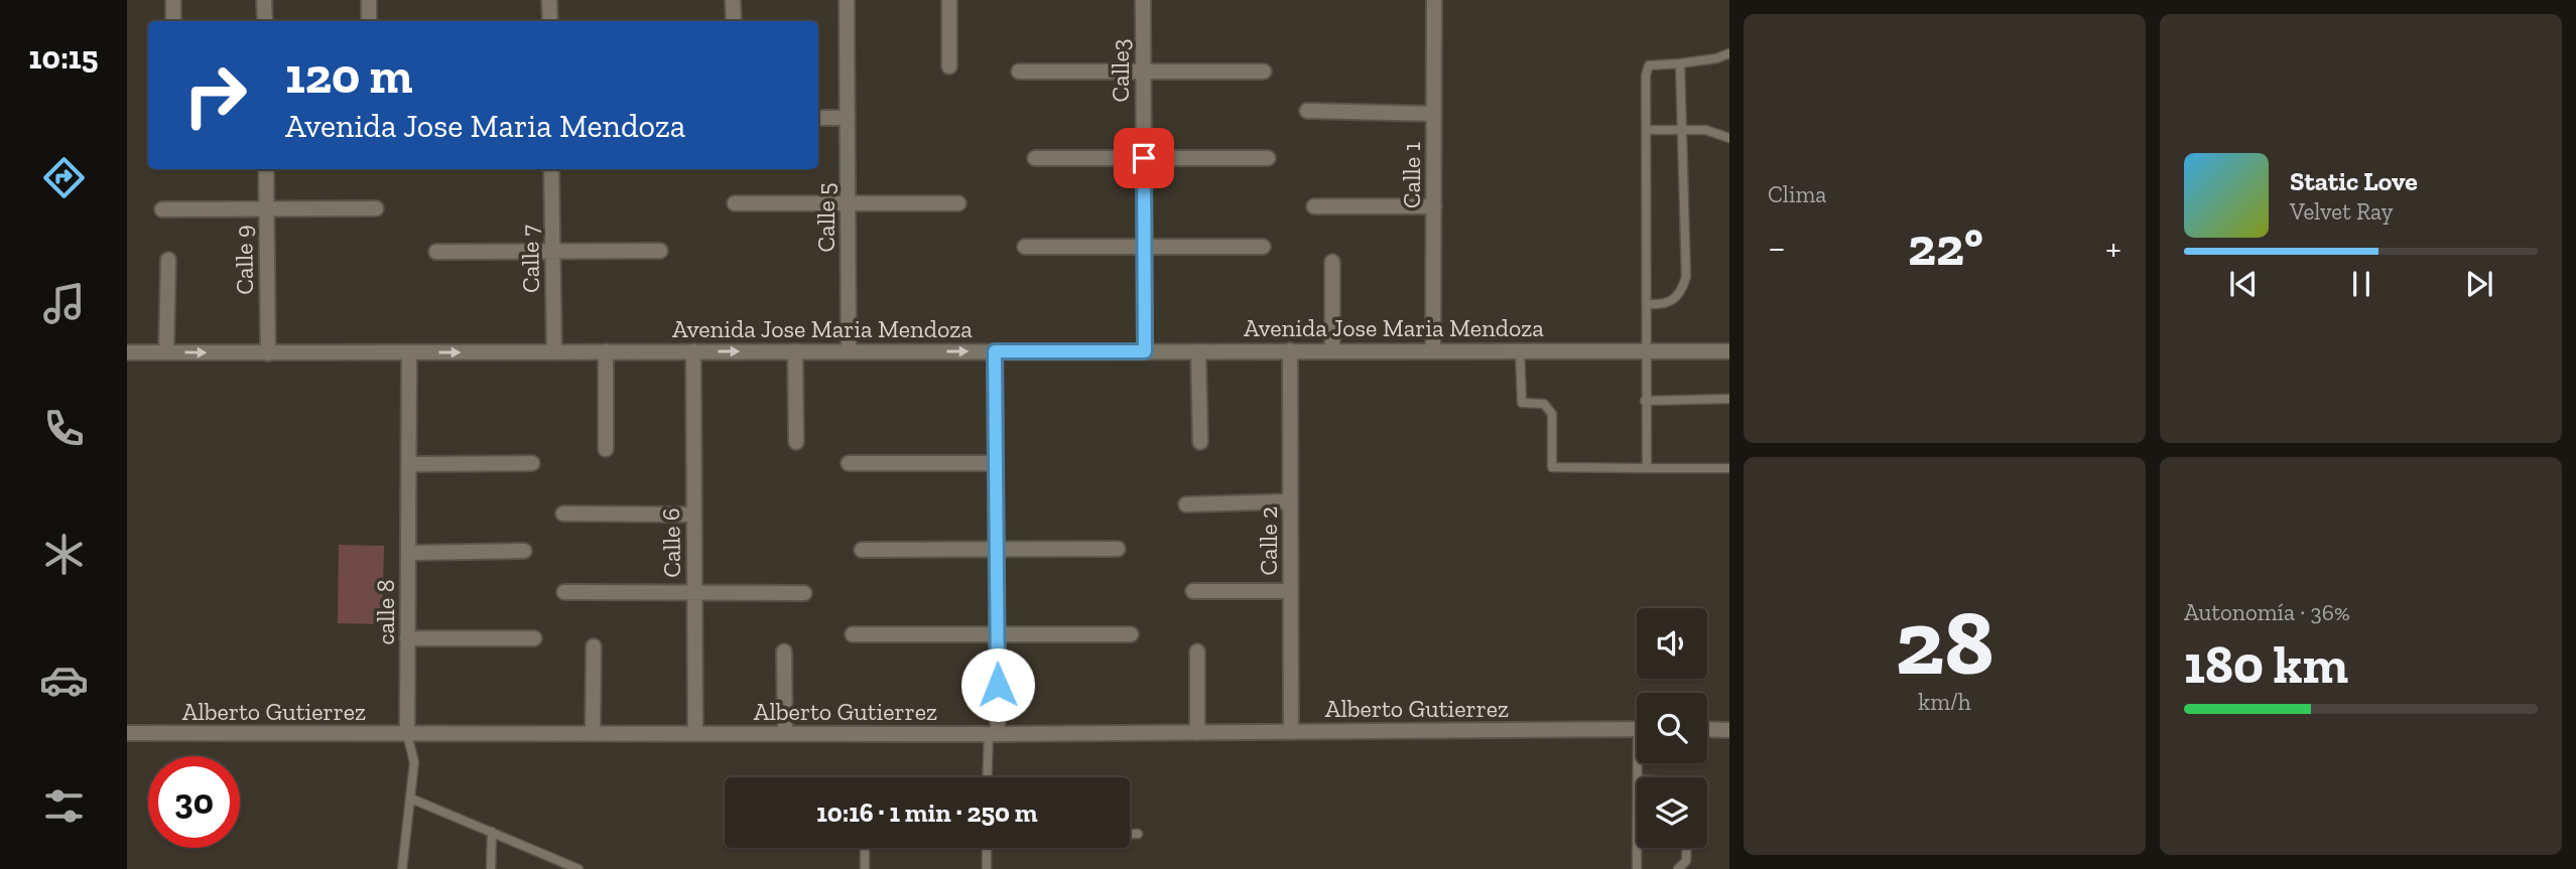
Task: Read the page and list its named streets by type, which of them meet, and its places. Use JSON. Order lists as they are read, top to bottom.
{
  "streets": {
    "street": [
      "Calle3",
      "Calle 1",
      "Calle 5",
      "Calle 7",
      "Calle 9",
      "Avenida Jose Maria Mendoza",
      "Calle 2",
      "Calle 6",
      "calle 8",
      "Alberto Gutierrez"
    ]
  },
  "crossings": [
    ["Calle3", "Avenida Jose Maria Mendoza"],
    ["Calle 1", "Avenida Jose Maria Mendoza"],
    ["Calle 5", "Avenida Jose Maria Mendoza"],
    ["Calle 7", "Avenida Jose Maria Mendoza"],
    ["Calle 9", "Avenida Jose Maria Mendoza"],
    ["Avenida Jose Maria Mendoza", "Calle 2"],
    ["Avenida Jose Maria Mendoza", "Calle 6"],
    ["Avenida Jose Maria Mendoza", "calle 8"],
    ["Calle 2", "Alberto Gutierrez"],
    ["Calle 6", "Alberto Gutierrez"],
    ["calle 8", "Alberto Gutierrez"]
  ],
  "page": {
    "tabs": "10:15",
    "tile": [
      "Clima",
      ["28", "km/h"],
      ["Autonomía · 36%", "180 km"]
    ],
    "turn": ["120 m", "Avenida Jose Maria Mendoza"],
    "song": ["Static Love", "Velvet Ray"],
    "heat": ["−", "22°", "+"],
    "limit": "30",
    "trip": "10:16 · 1 min · 250 m"
  }
}
